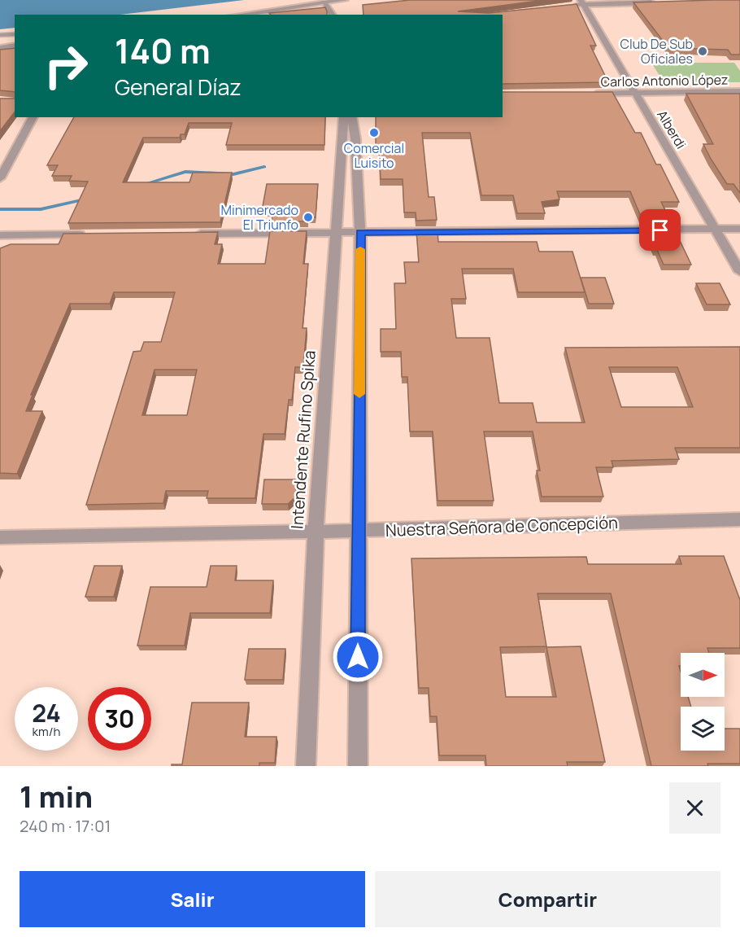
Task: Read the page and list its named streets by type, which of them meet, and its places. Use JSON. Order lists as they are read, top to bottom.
{
  "streets": {
    "street": [
      "Carlos Antonio López",
      "Alberdi",
      "Intendente Rufino Spika",
      "Nuestra Señora de Concepción"
    ]
  },
  "crossings": [
    ["Carlos Antonio López", "Alberdi"],
    ["Intendente Rufino Spika", "Nuestra Señora de Concepción"]
  ],
  "places": ["Club De Sub Oficiales", "Comercial Luisito", "Minimercado El Triunfo"],
  "north": "right",
  "page": {
    "turn": ["140 m", "General Díaz"],
    "speed": "24 km/h",
    "limit": "30",
    "heading": ["1 min", "240 m · 17:01"],
    "buttons": ["Salir", "Compartir"]
  }
}
